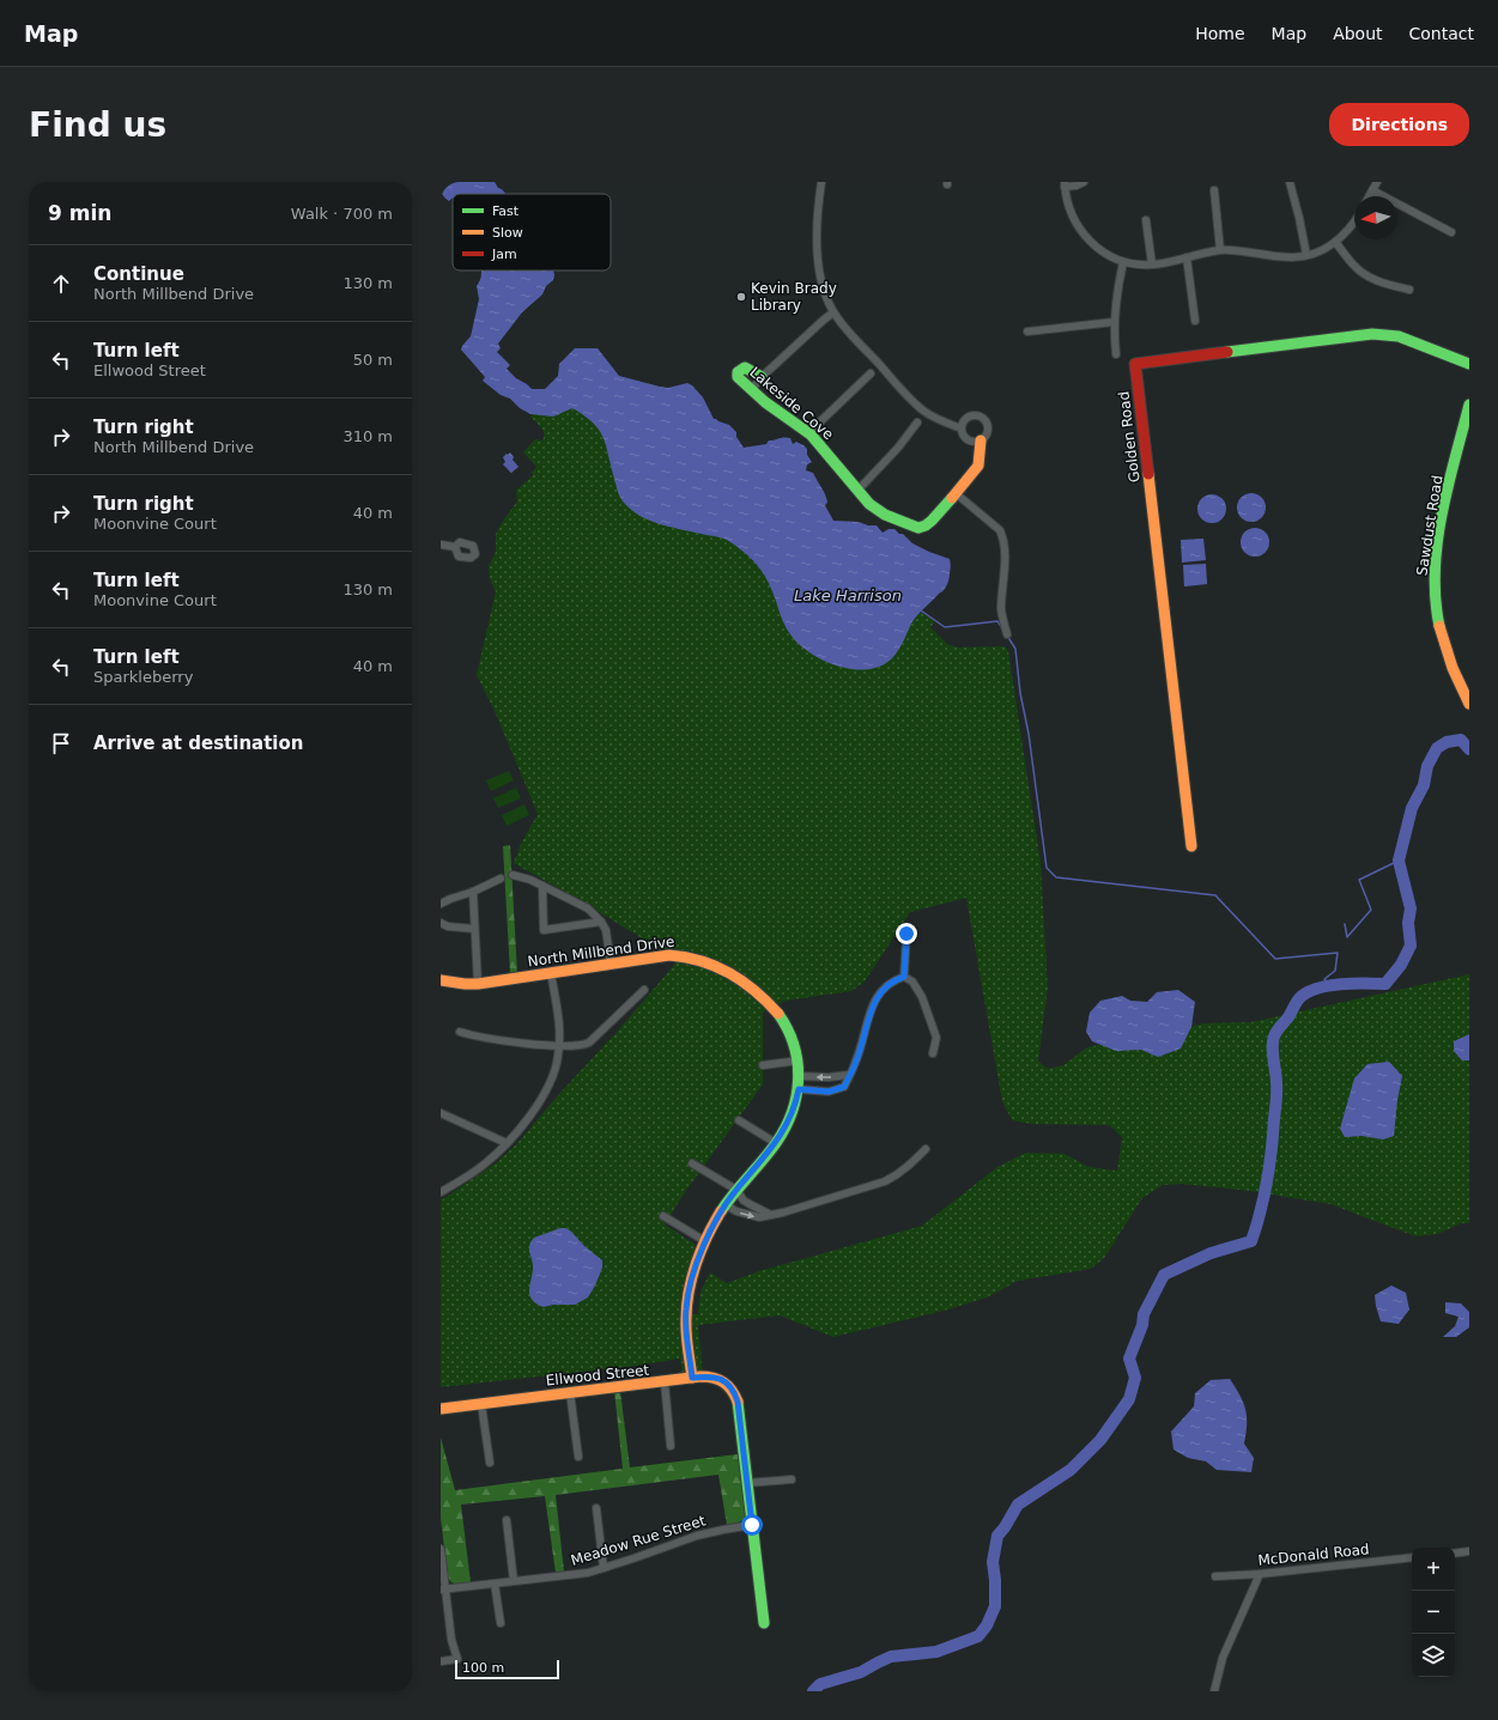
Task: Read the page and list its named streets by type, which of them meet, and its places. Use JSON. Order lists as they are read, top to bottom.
{
  "streets": {
    "street": [
      "Lakeside Cove",
      "Golden Road",
      "Sawdust Road",
      "North Millbend Drive",
      "Ellwood Street",
      "Meadow Rue Street",
      "McDonald Road"
    ]
  },
  "crossings": [
    ["North Millbend Drive", "Ellwood Street"]
  ],
  "water": ["Lake Harrison"],
  "places": ["Kevin Brady Library"],
  "legend": ["Fast", "Slow", "Jam"],
  "scale_bar": "100 m",
  "north": "left",
  "page": {
    "header": "Map",
    "nav": [
      "Home",
      "Map",
      "About",
      "Contact"
    ],
    "buttons": "Directions",
    "title": "Find us",
    "heading": ["9 min", "Walk · 700 m"],
    "list": [
      ["Continue", "North Millbend Drive", "130 m"],
      ["Turn left", "Ellwood Street", "50 m"],
      ["Turn right", "North Millbend Drive", "310 m"],
      ["Turn right", "Moonvine Court", "40 m"],
      ["Turn left", "Moonvine Court", "130 m"],
      ["Turn left", "Sparkleberry", "40 m"],
      "Arrive at destination"
    ],
    "map_buttons": ["+", "−"],
    "scale": "100 m"
  }
}
